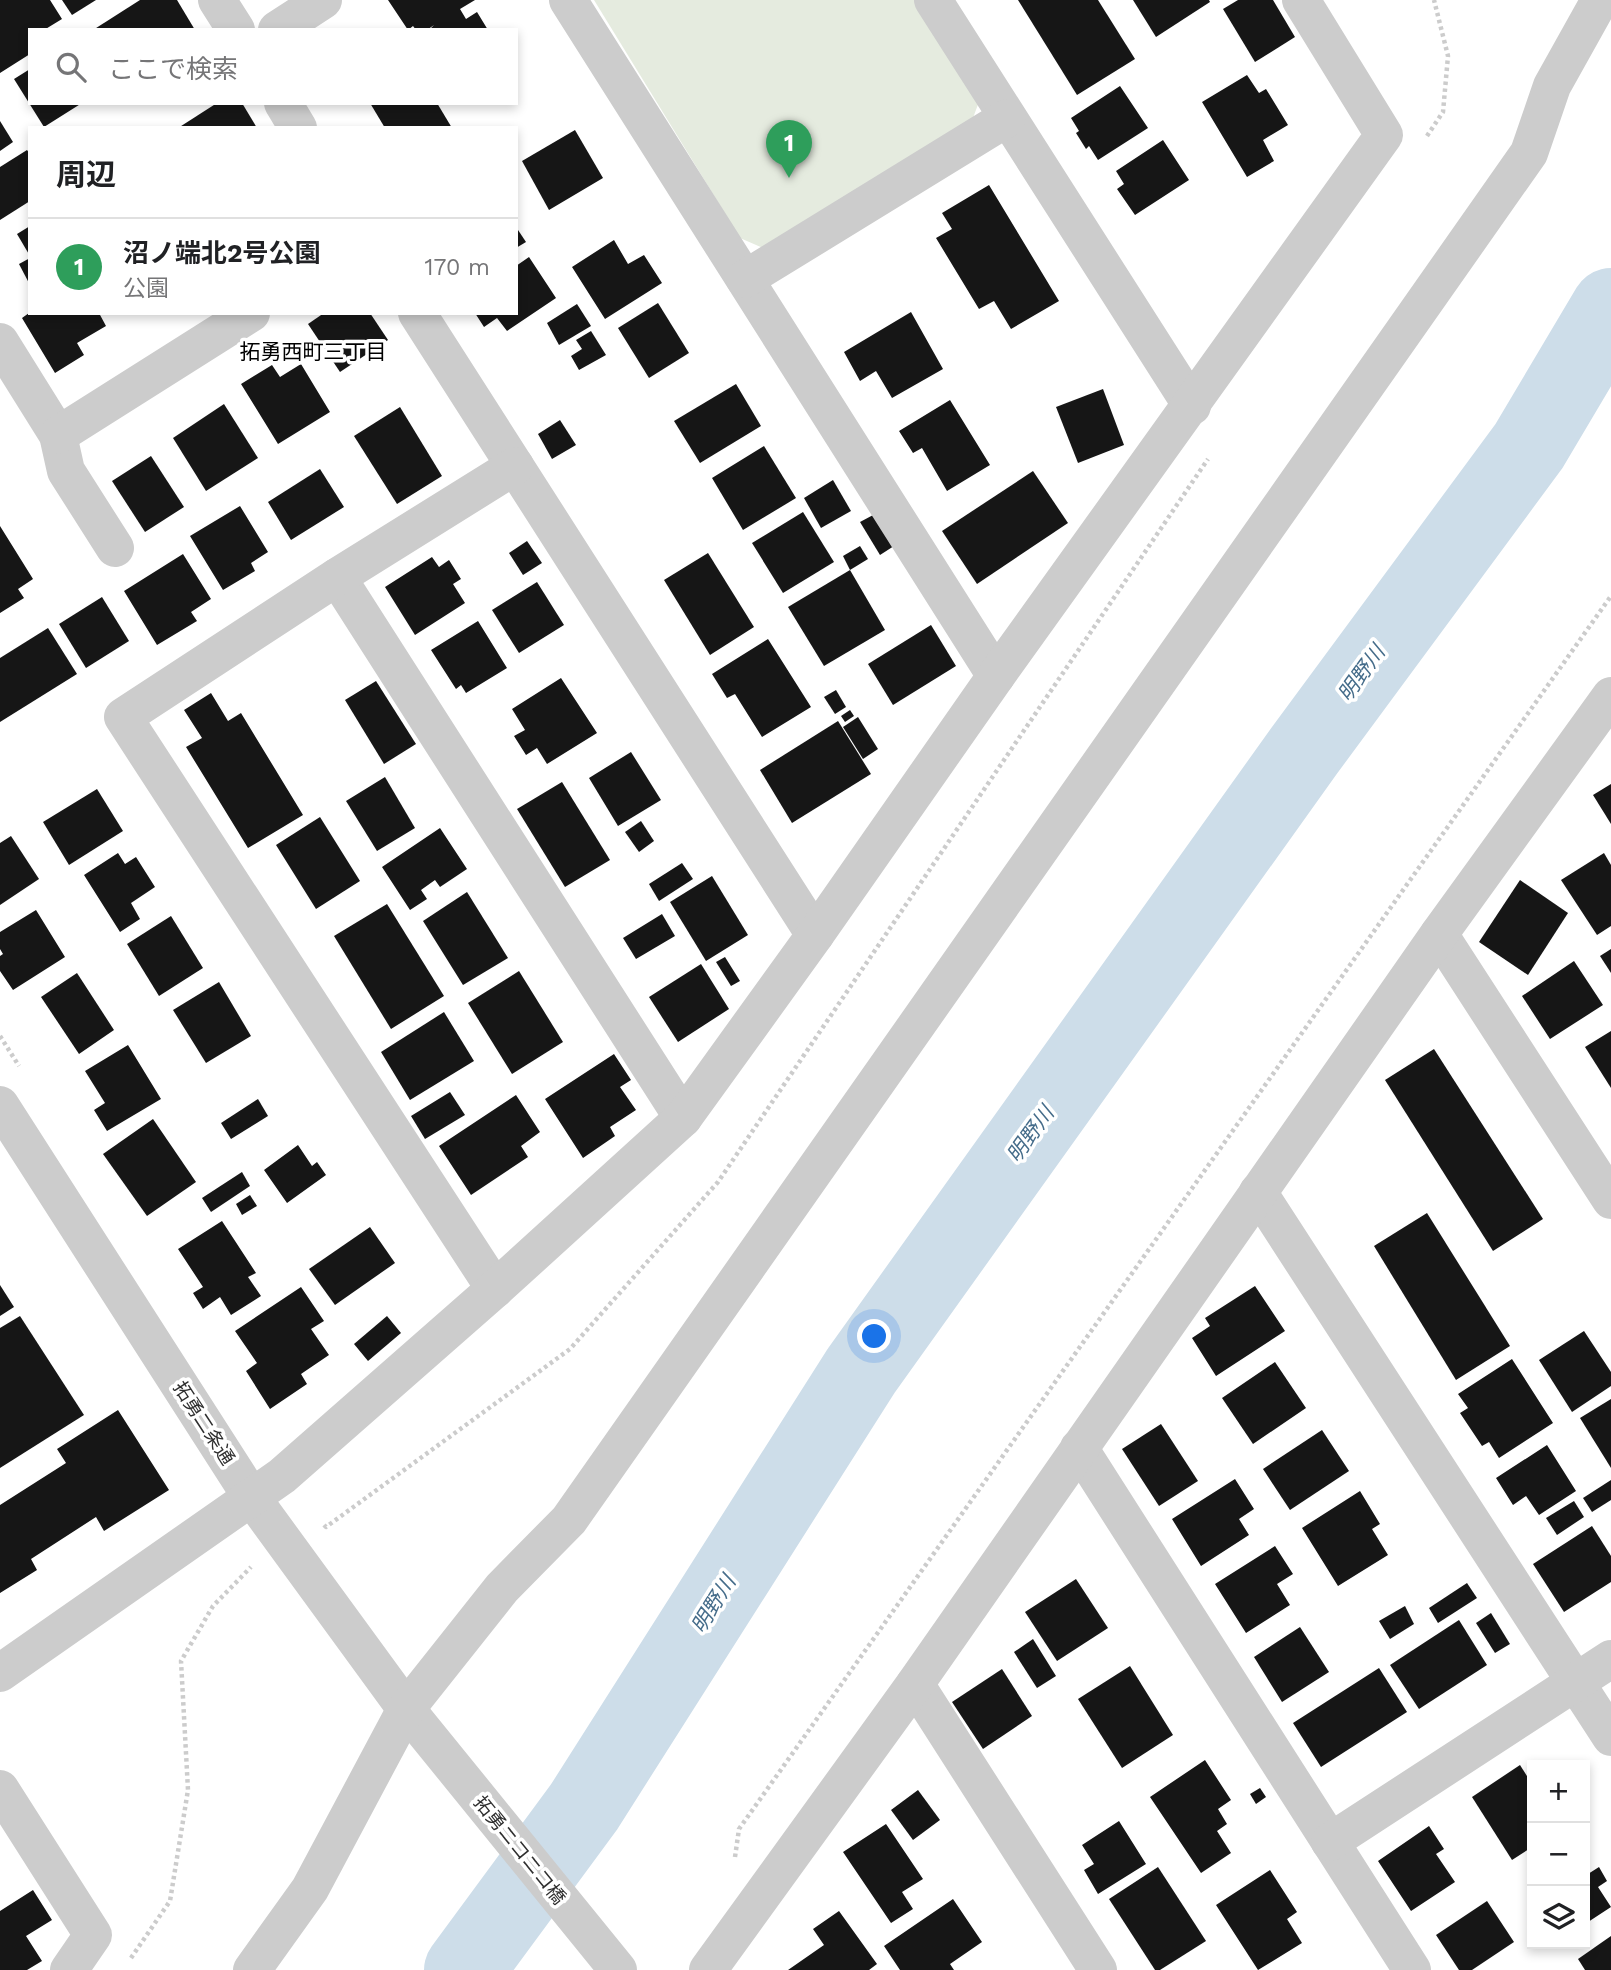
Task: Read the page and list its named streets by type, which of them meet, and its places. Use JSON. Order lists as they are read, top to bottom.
{
  "streets": {
    "street": ["拓勇二条通", "拓勇ニコニコ橋"]
  },
  "crossings": [
    ["拓勇二条通", "拓勇ニコニコ橋"]
  ],
  "districts": ["拓勇西町三丁目"],
  "water": ["明野川"],
  "page": {
    "search": "ここで検索",
    "pins": "1",
    "heading": "周辺",
    "list": [
      {
        "mark": "1",
        "name": "沼ノ端北2号公園",
        "note": "公園",
        "value": "170 m"
      }
    ],
    "map_buttons": ["+", "−"]
  }
}
